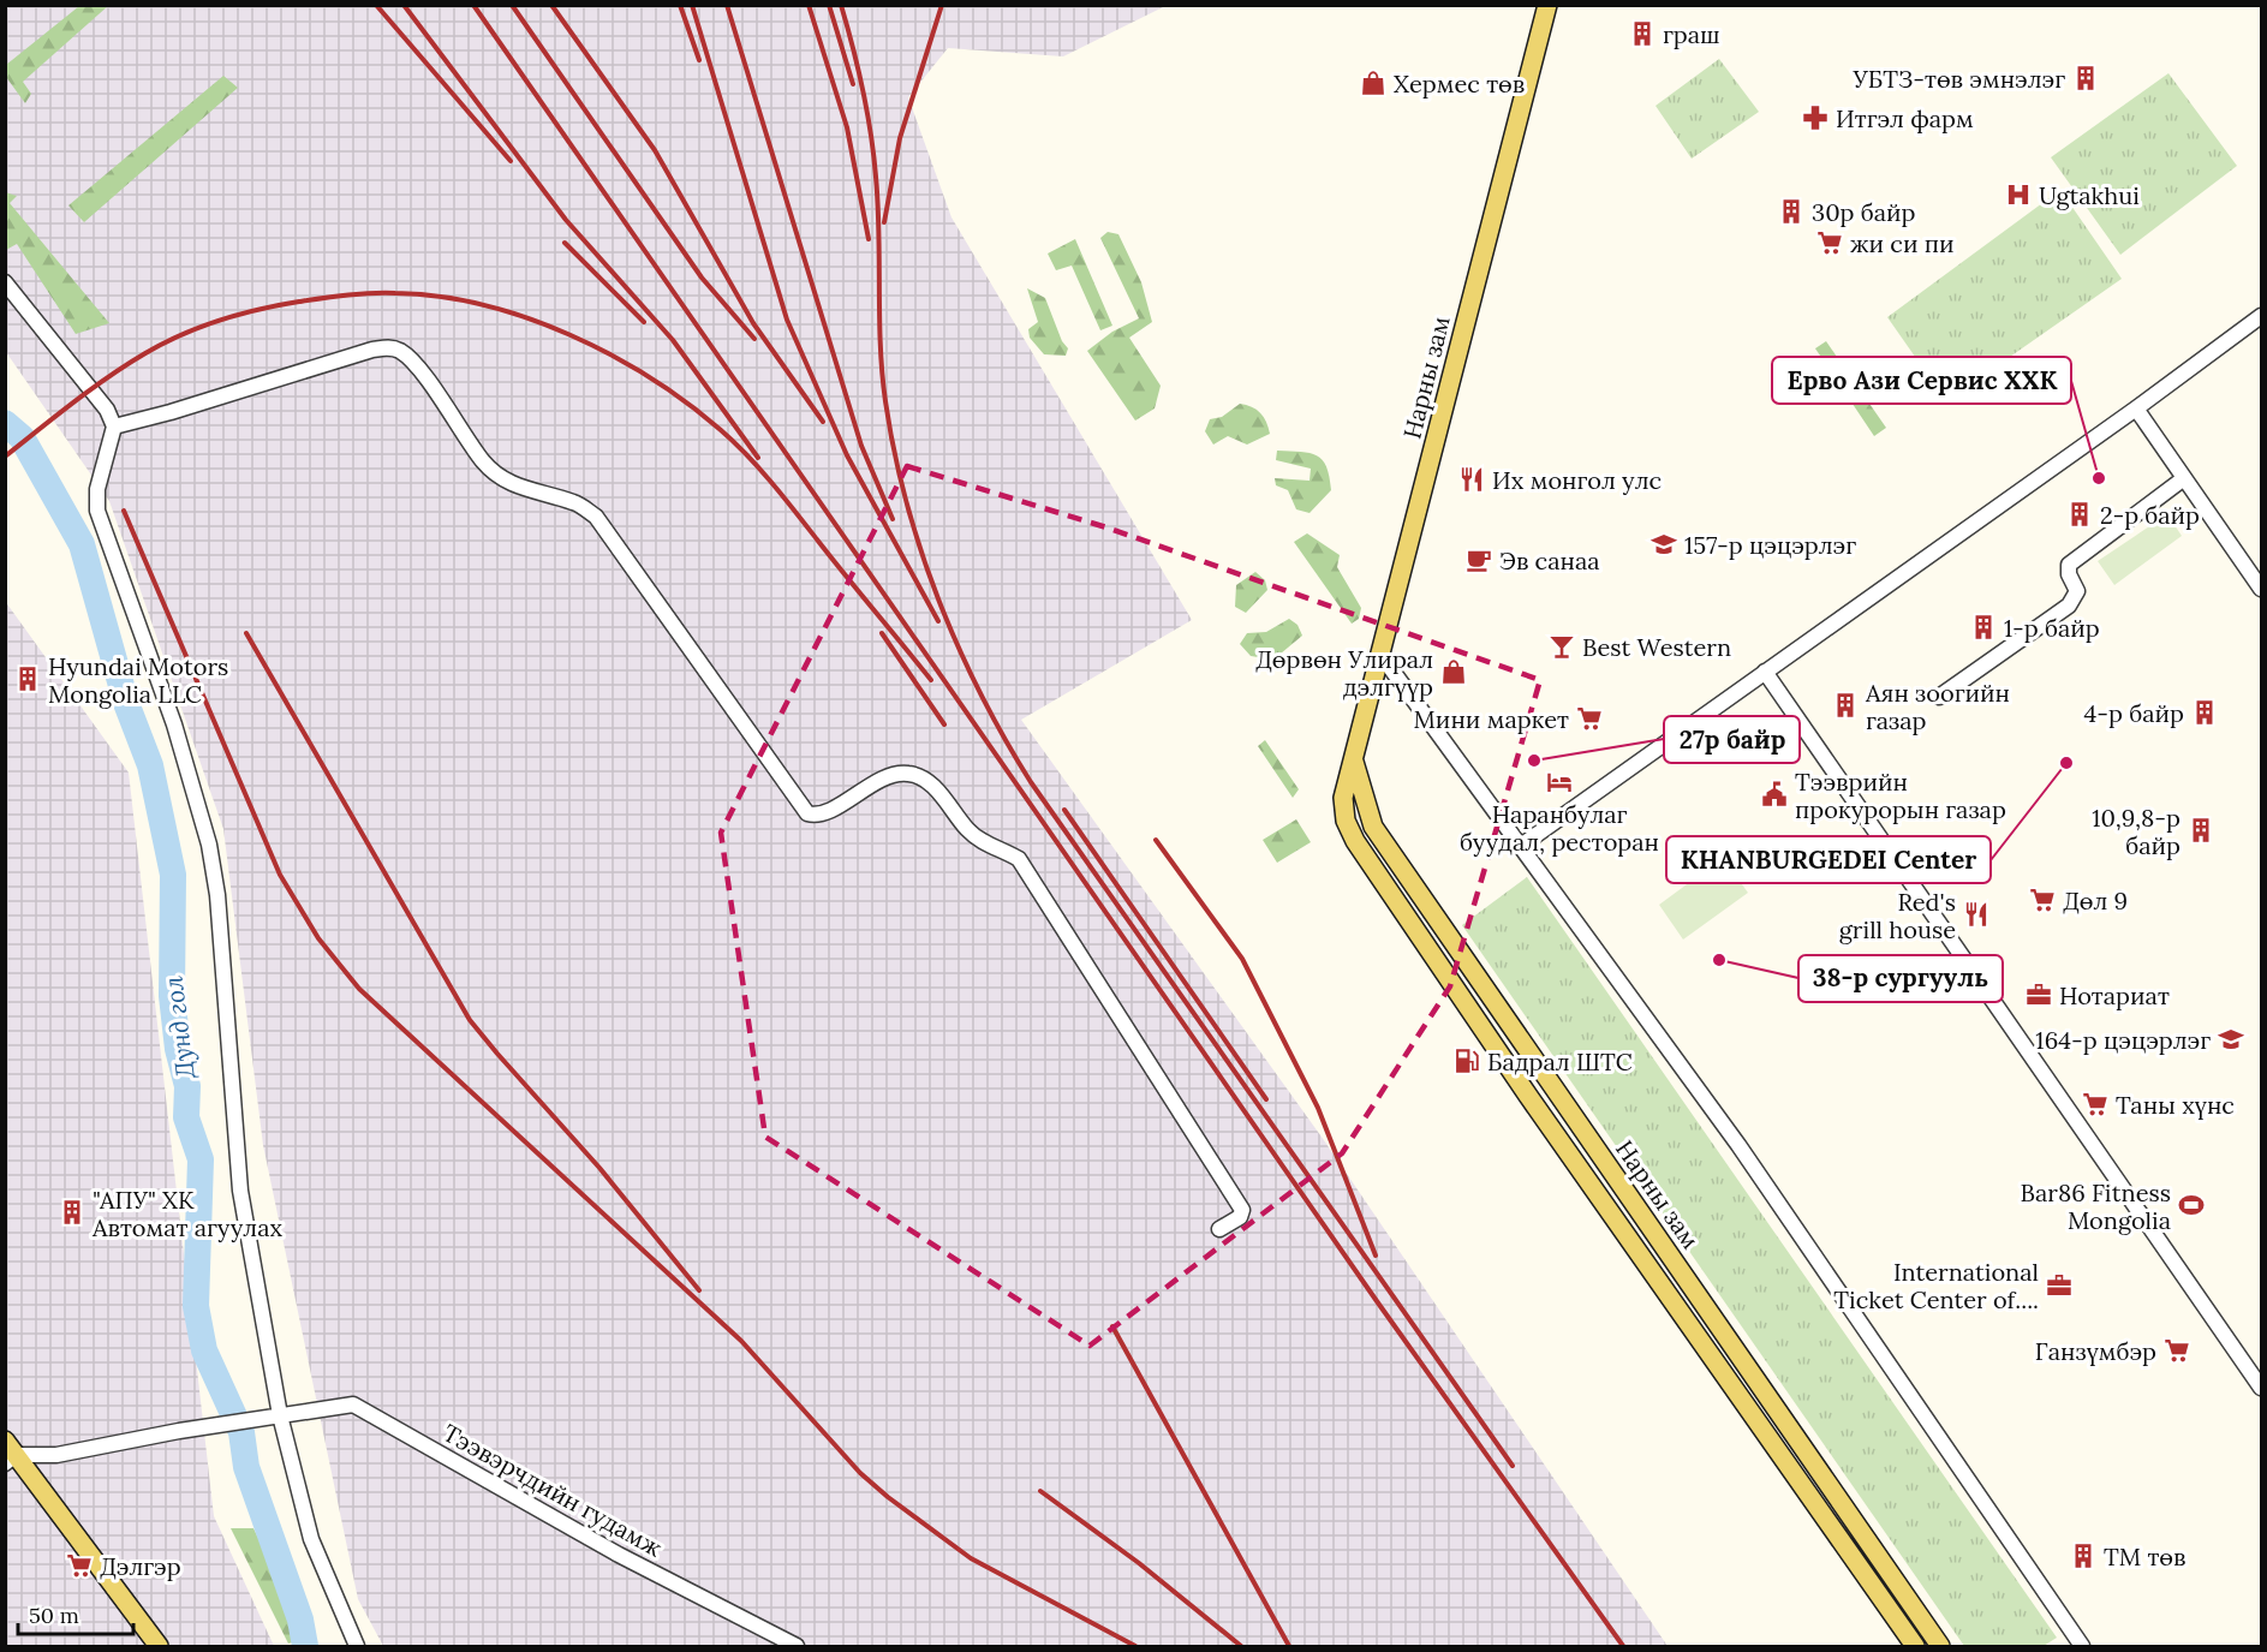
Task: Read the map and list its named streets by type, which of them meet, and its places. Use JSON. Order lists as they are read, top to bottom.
{
  "streets": {
    "main road": ["Нарны зам"],
    "street": ["Тээвэрчдийн гудамж"]
  },
  "water": ["Дунд гол"],
  "places": {
    "building": [
      "граш",
      "УБТЗ-төв эмнэлэг",
      "30р байр",
      "2-р байр",
      "1-р байр",
      "Hyundai Motors Mongolia LLC",
      "Аян зоогийн газар",
      "4-р байр",
      "10,9,8-р байр",
      "\"АПУ\" ХК Автомат агуулах",
      "TM төв"
    ],
    "shop": ["Хермес төв", "Дөрвөн Улирал дэлгүүр"],
    "pharmacy": ["Итгэл фарм"],
    "hospital": ["Ugtakhui"],
    "supermarket": [
      "жи си пи",
      "Мини маркет",
      "Дөл 9",
      "Таны хүнс",
      "Ганзүмбэр",
      "Дэлгэр"
    ],
    "other": [
      "Ерво Ази Сервис ХХК",
      "27р байр",
      "KHANBURGEDEI Center",
      "38-р сургууль"
    ],
    "restaurant": ["Их монгол улс", "Red's grill house"],
    "school or university": ["157-р цэцэрлэг", "164-р цэцэрлэг"],
    "cafe": ["Эв санаа"],
    "bar": ["Best Western"],
    "hotel": ["Наранбулаг буудал, ресторан"],
    "public building": ["Тээврийн прокурорын газар"],
    "office": ["Нотариат", "International Ticket Center of...."],
    "fuel station": ["Бадрал ШТС"],
    "sports": ["Bar86 Fitness Mongolia"]
  },
  "scale_bar": "50 m"
}
